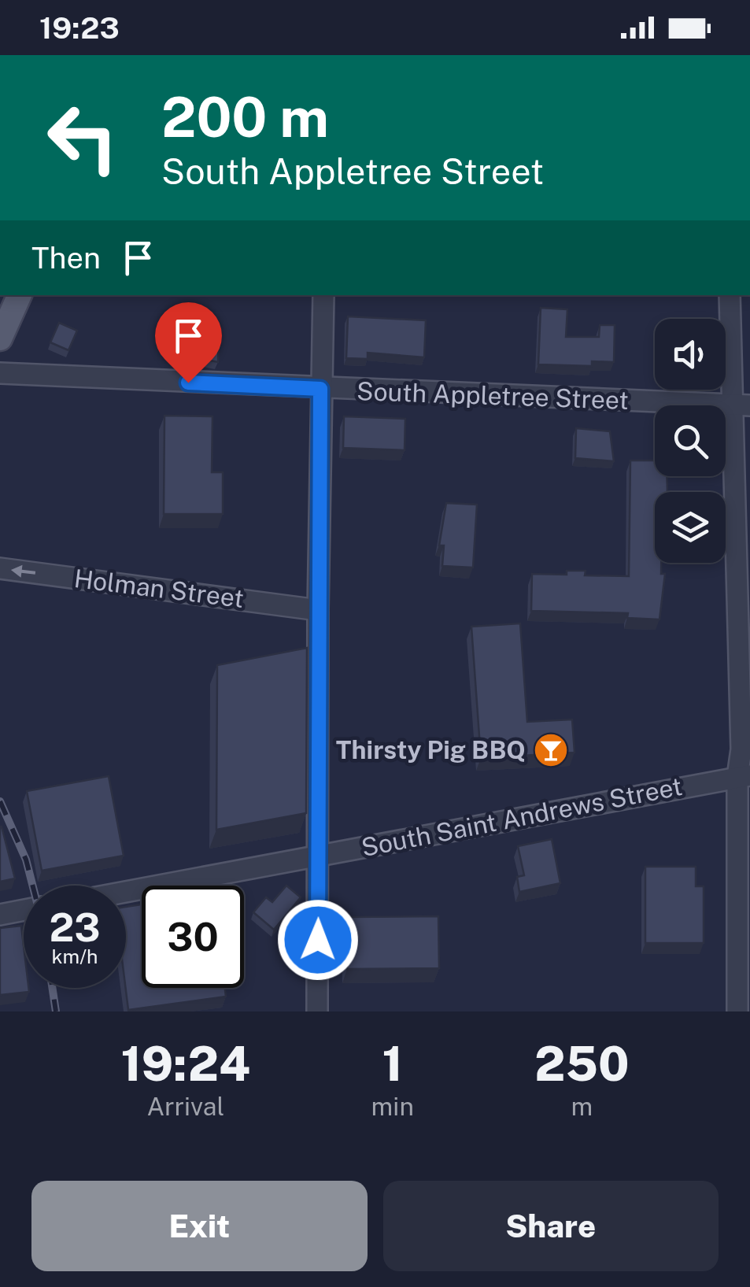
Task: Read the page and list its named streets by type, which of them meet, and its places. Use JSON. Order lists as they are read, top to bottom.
{
  "streets": {
    "street": ["South Appletree Street", "Holman Street", "South Saint Andrews Street"]
  },
  "one_way": ["Holman Street"],
  "places": {
    "bar": ["Thirsty Pig BBQ"]
  },
  "page": {
    "status": "19:23",
    "turn": ["200 m", "South Appletree Street"],
    "then": "Then",
    "speed": "23 km/h",
    "limit": "30",
    "eta": [
      "19:24",
      "Arrival",
      "1",
      "min",
      "250",
      "m"
    ],
    "buttons": ["Exit", "Share"]
  }
}
